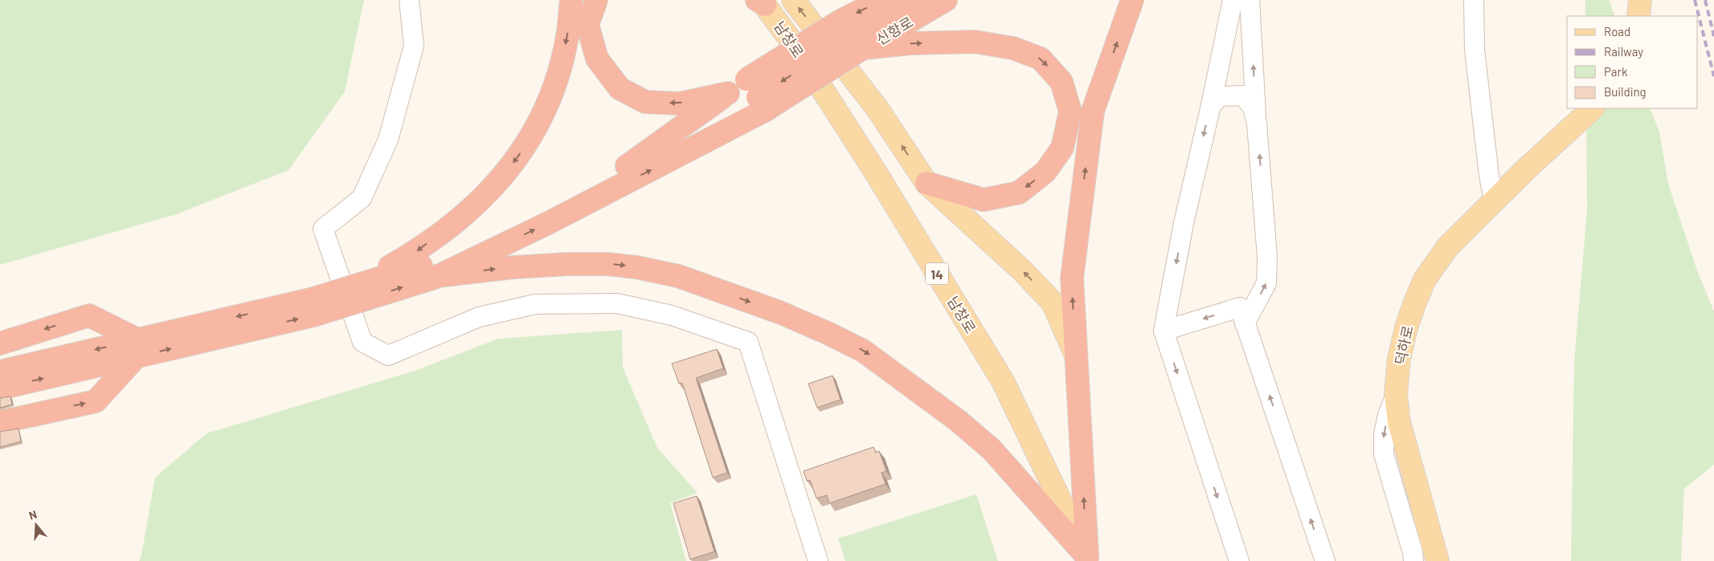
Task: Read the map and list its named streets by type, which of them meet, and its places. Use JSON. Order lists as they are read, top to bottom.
{
  "streets": {
    "highway": ["신항로"],
    "main road": ["남창로", "14", "덕하로"]
  },
  "legend": [
    "Road",
    "Railway",
    "Park",
    "Building"
  ],
  "north": "top"
}
